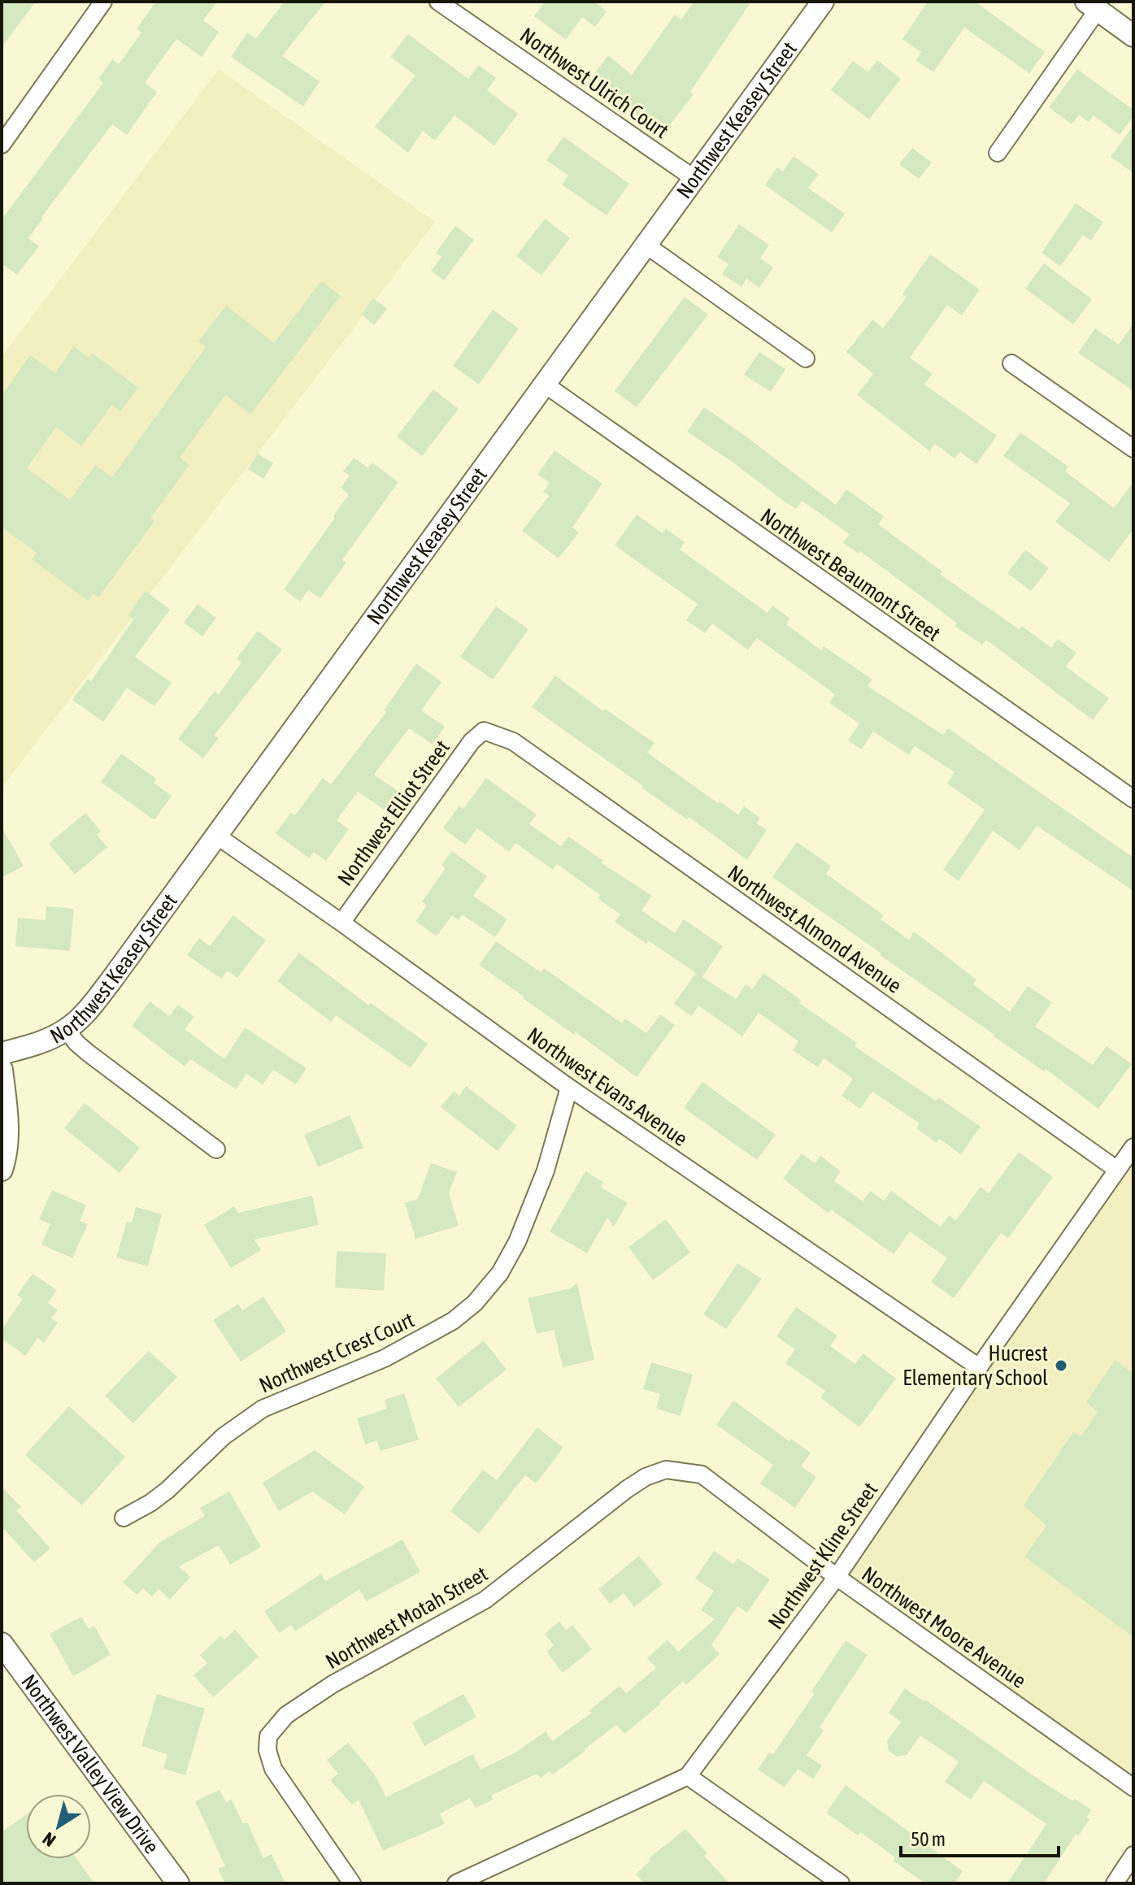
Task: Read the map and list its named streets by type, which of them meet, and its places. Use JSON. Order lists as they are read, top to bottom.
{
  "streets": {
    "street": [
      "Northwest Ulrich Court",
      "Northwest Keasey Street",
      "Northwest Beaumont Street",
      "Northwest Elliot Street",
      "Northwest Almond Avenue",
      "Northwest Evans Avenue",
      "Northwest Crest Court",
      "Northwest Kline Street",
      "Northwest Motah Street",
      "Northwest Moore Avenue",
      "Northwest Valley View Drive"
    ]
  },
  "crossings": [
    ["Northwest Ulrich Court", "Northwest Keasey Street"],
    ["Northwest Keasey Street", "Northwest Beaumont Street"],
    ["Northwest Keasey Street", "Northwest Evans Avenue"],
    ["Northwest Elliot Street", "Northwest Almond Avenue"],
    ["Northwest Elliot Street", "Northwest Evans Avenue"],
    ["Northwest Almond Avenue", "Northwest Kline Street"],
    ["Northwest Evans Avenue", "Northwest Crest Court"],
    ["Northwest Evans Avenue", "Northwest Kline Street"],
    ["Northwest Kline Street", "Northwest Moore Avenue"],
    ["Northwest Motah Street", "Northwest Moore Avenue"]
  ],
  "places": ["Hucrest Elementary School"],
  "scale_bar": "50 m",
  "north": "bottom left"
}
